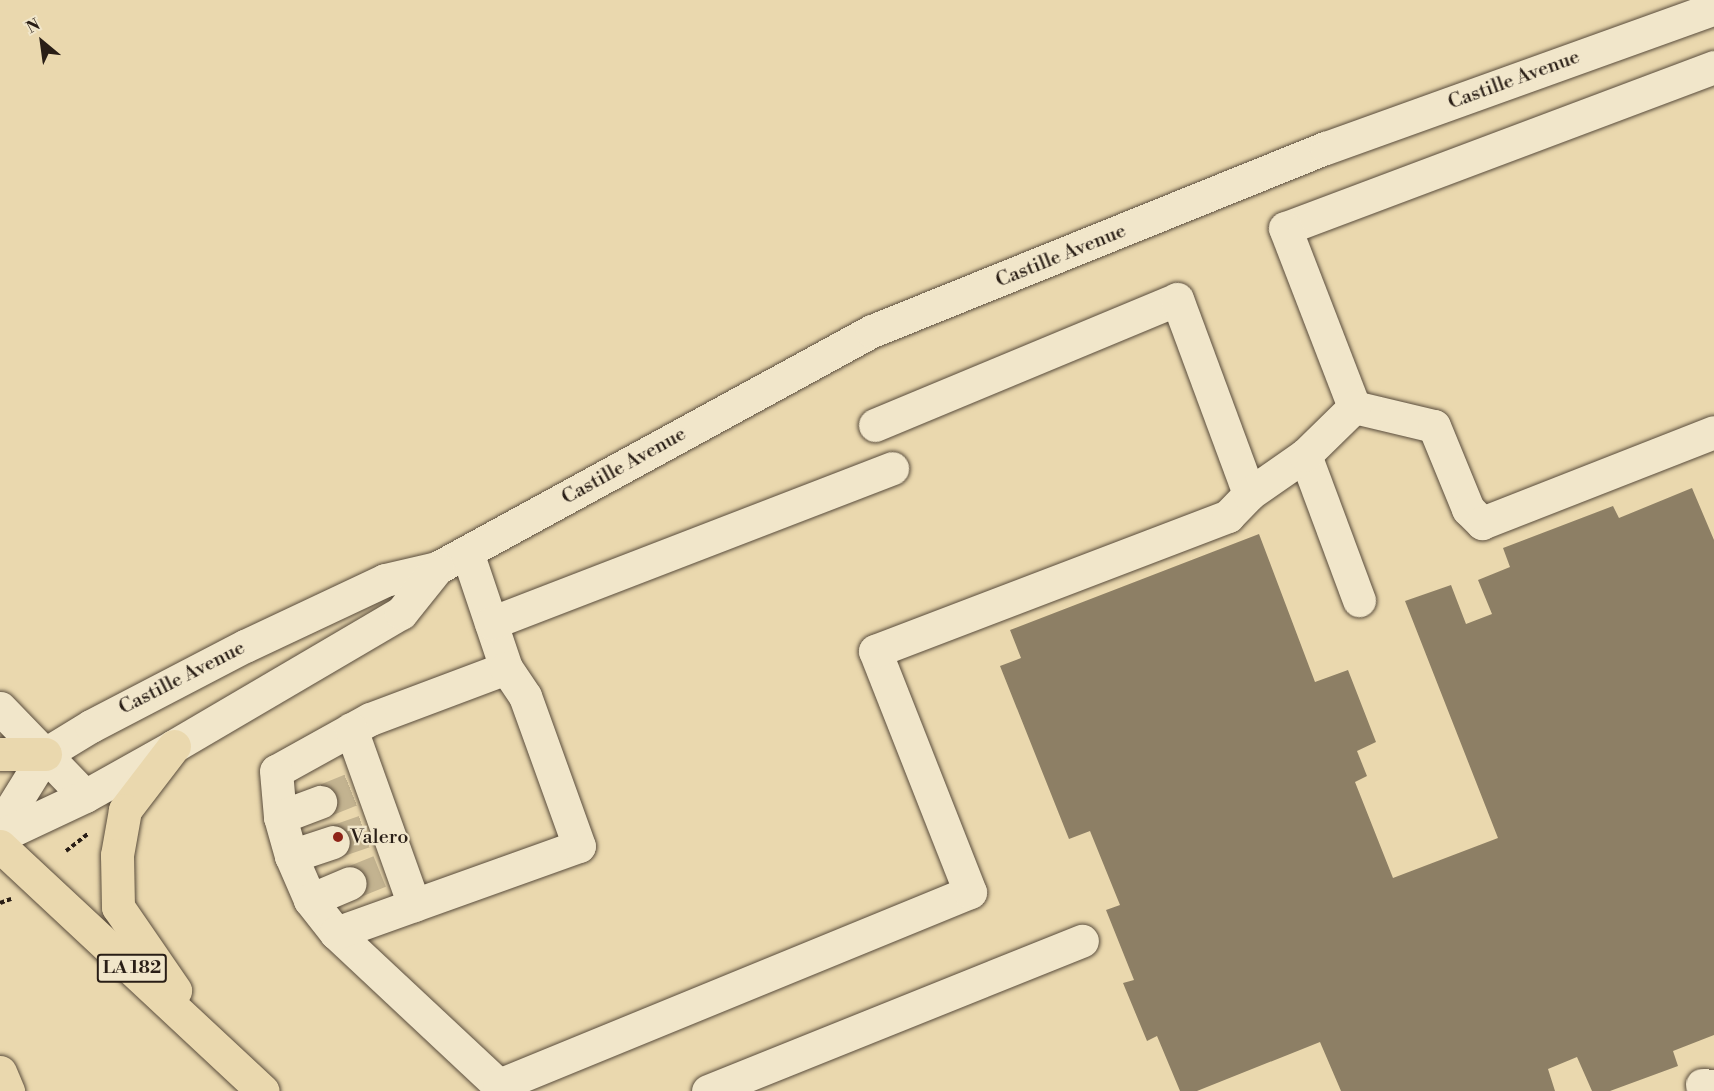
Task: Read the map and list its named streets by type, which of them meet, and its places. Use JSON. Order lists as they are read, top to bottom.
{
  "streets": {
    "highway": ["LA 182"],
    "street": ["Castille Avenue"]
  },
  "places": ["Valero"],
  "north": "top left"
}
